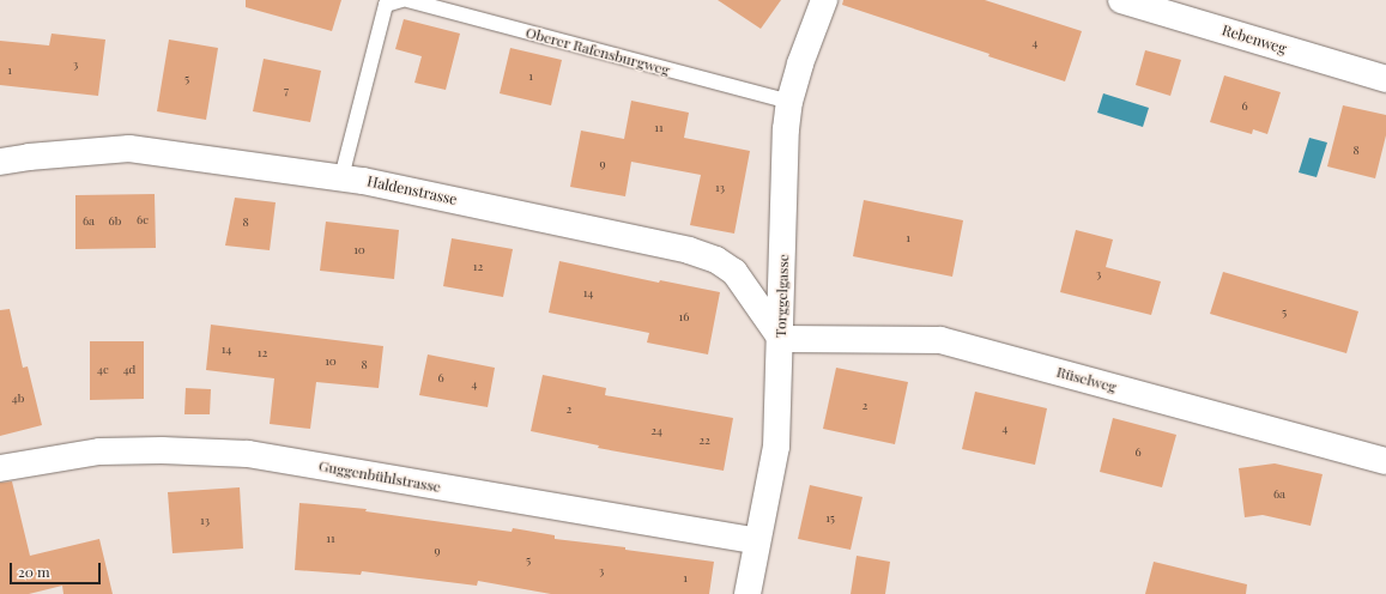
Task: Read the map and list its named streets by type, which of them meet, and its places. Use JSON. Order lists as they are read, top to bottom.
{
  "streets": {
    "street": [
      "Rebenweg",
      "Haldenstrasse",
      "Torggelgasse",
      "Rüselweg",
      "Guggenbühlstrasse"
    ],
    "lane": ["Oberer Rafensburgweg"]
  },
  "crossings": [
    ["Oberer Rafensburgweg", "Torggelgasse"],
    ["Haldenstrasse", "Torggelgasse"],
    ["Haldenstrasse", "Rüselweg"],
    ["Torggelgasse", "Rüselweg"],
    ["Torggelgasse", "Guggenbühlstrasse"]
  ],
  "house_numbers": [
    "4",
    "3",
    "1",
    "1",
    "5",
    "7",
    "6",
    "11",
    "8",
    "9",
    "13",
    "6c",
    "6a",
    "6b",
    "8",
    "1",
    "10",
    "12",
    "3",
    "14",
    "5",
    "16",
    "14",
    "12",
    "10",
    "8",
    "4c",
    "4d",
    "6",
    "4",
    "4b",
    "2",
    "2",
    "4",
    "24",
    "22",
    "6",
    "6a",
    "15",
    "13",
    "11",
    "9",
    "5",
    "3",
    "1"
  ],
  "scale_bar": "20 m"
}
